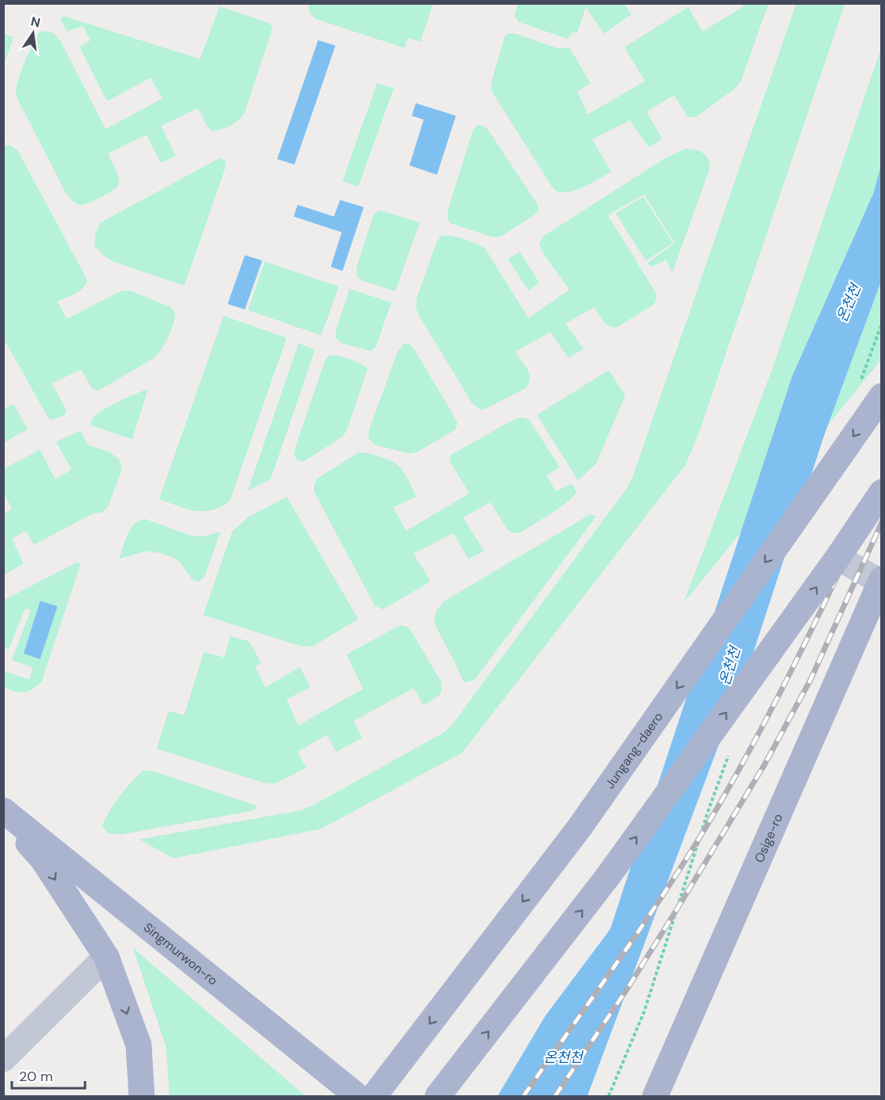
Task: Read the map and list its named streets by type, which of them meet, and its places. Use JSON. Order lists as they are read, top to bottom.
{
  "streets": {
    "main road": ["Jungang-daero", "Osige-ro", "Singmurwon-ro"]
  },
  "water": ["온천천"],
  "scale_bar": "20 m",
  "north": "top"
}
